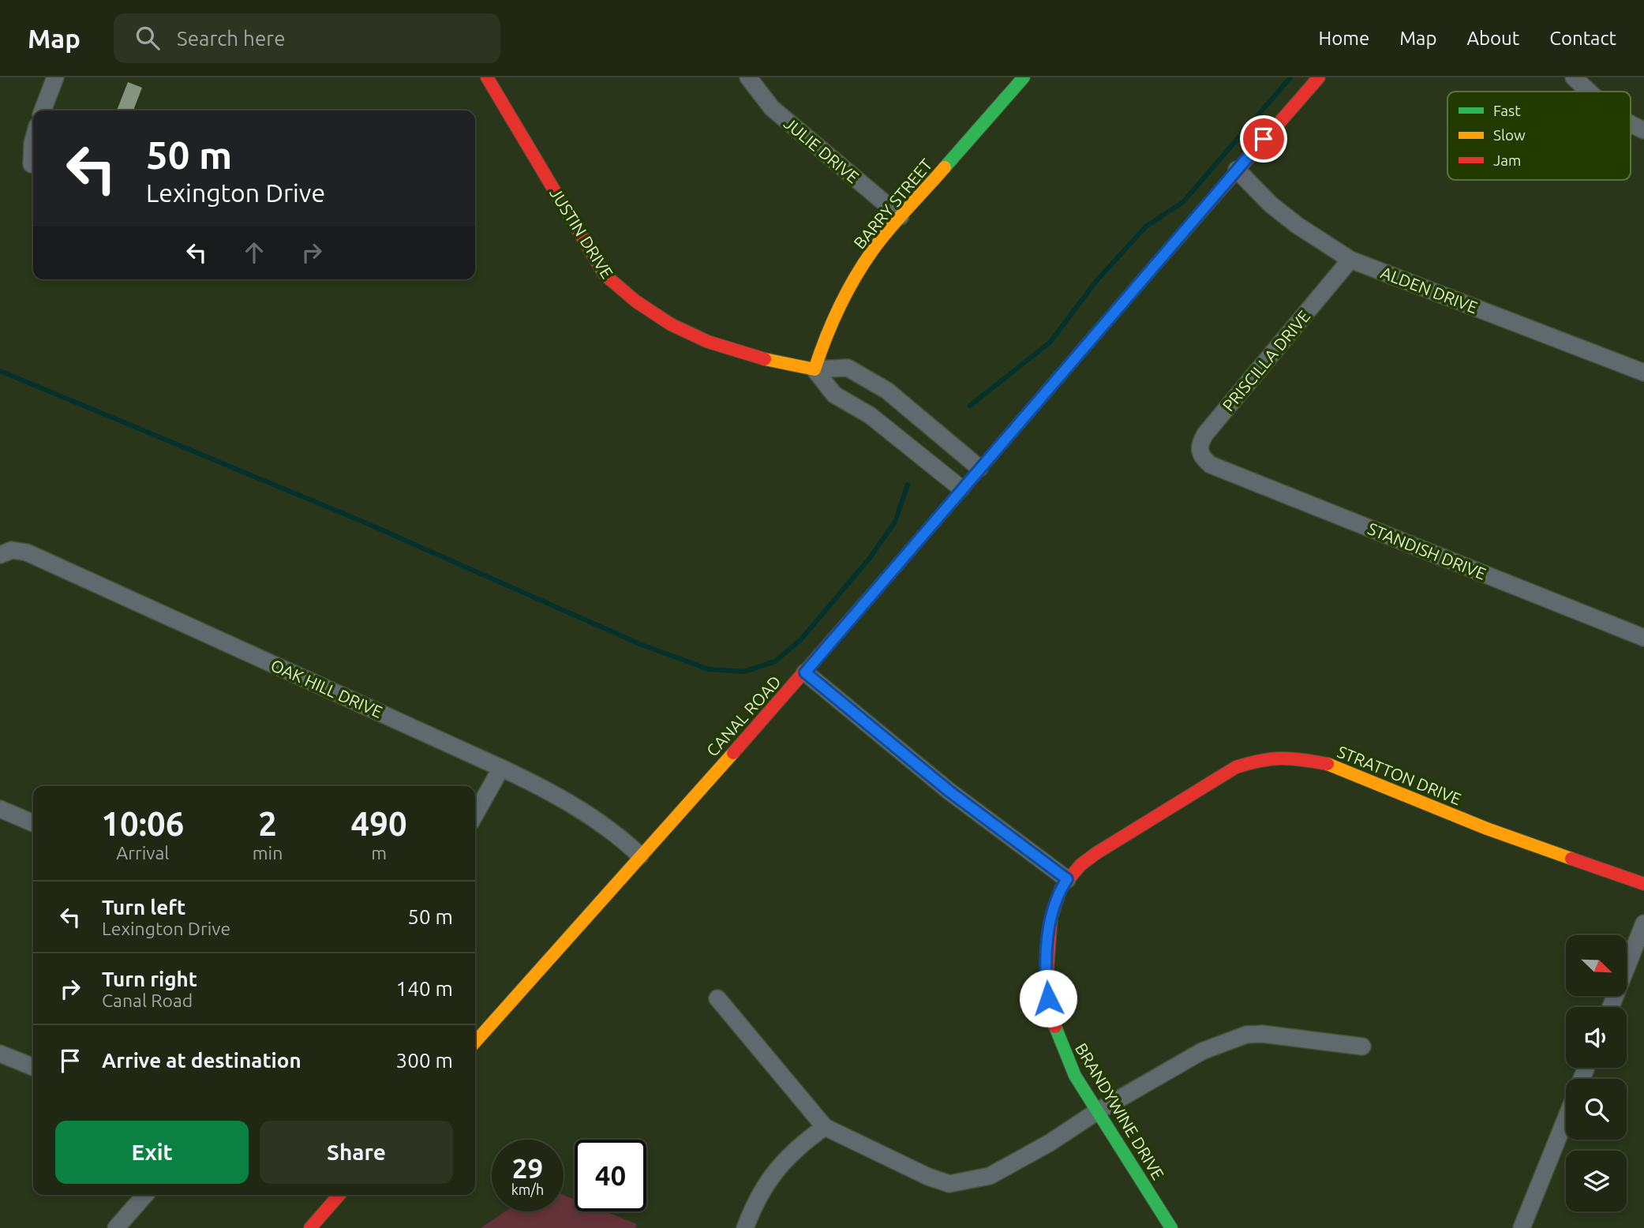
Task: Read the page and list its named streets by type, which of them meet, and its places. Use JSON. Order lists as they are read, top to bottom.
{
  "streets": {
    "street": [
      "JULIE DRIVE",
      "BARRY STREET",
      "JUSTIN DRIVE",
      "ALDEN DRIVE",
      "PRISCILLA DRIVE",
      "STANDISH DRIVE",
      "OAK HILL DRIVE",
      "CANAL ROAD",
      "STRATTON DRIVE",
      "BRANDYWINE DRIVE"
    ]
  },
  "crossings": [
    ["JULIE DRIVE", "BARRY STREET"],
    ["BARRY STREET", "JUSTIN DRIVE"],
    ["JUSTIN DRIVE", "CANAL ROAD"],
    ["ALDEN DRIVE", "PRISCILLA DRIVE"],
    ["ALDEN DRIVE", "CANAL ROAD"],
    ["PRISCILLA DRIVE", "STANDISH DRIVE"],
    ["OAK HILL DRIVE", "CANAL ROAD"],
    ["STRATTON DRIVE", "BRANDYWINE DRIVE"]
  ],
  "legend": ["Fast", "Slow", "Jam"],
  "north": "bottom right",
  "page": {
    "header": "Map",
    "search": "Search here",
    "nav": [
      "Home",
      "Map",
      "About",
      "Contact"
    ],
    "turn": ["50 m", "Lexington Drive"],
    "eta": [
      "10:06",
      "Arrival",
      "2",
      "min",
      "490",
      "m"
    ],
    "list": [
      {
        "name": "Turn left",
        "note": "Lexington Drive",
        "value": "50 m"
      },
      {
        "name": "Turn right",
        "note": "Canal Road",
        "value": "140 m"
      },
      {
        "name": "Arrive at destination",
        "value": "300 m"
      }
    ],
    "buttons": ["Exit", "Share"],
    "speed": "29 km/h",
    "limit": "40"
  }
}
